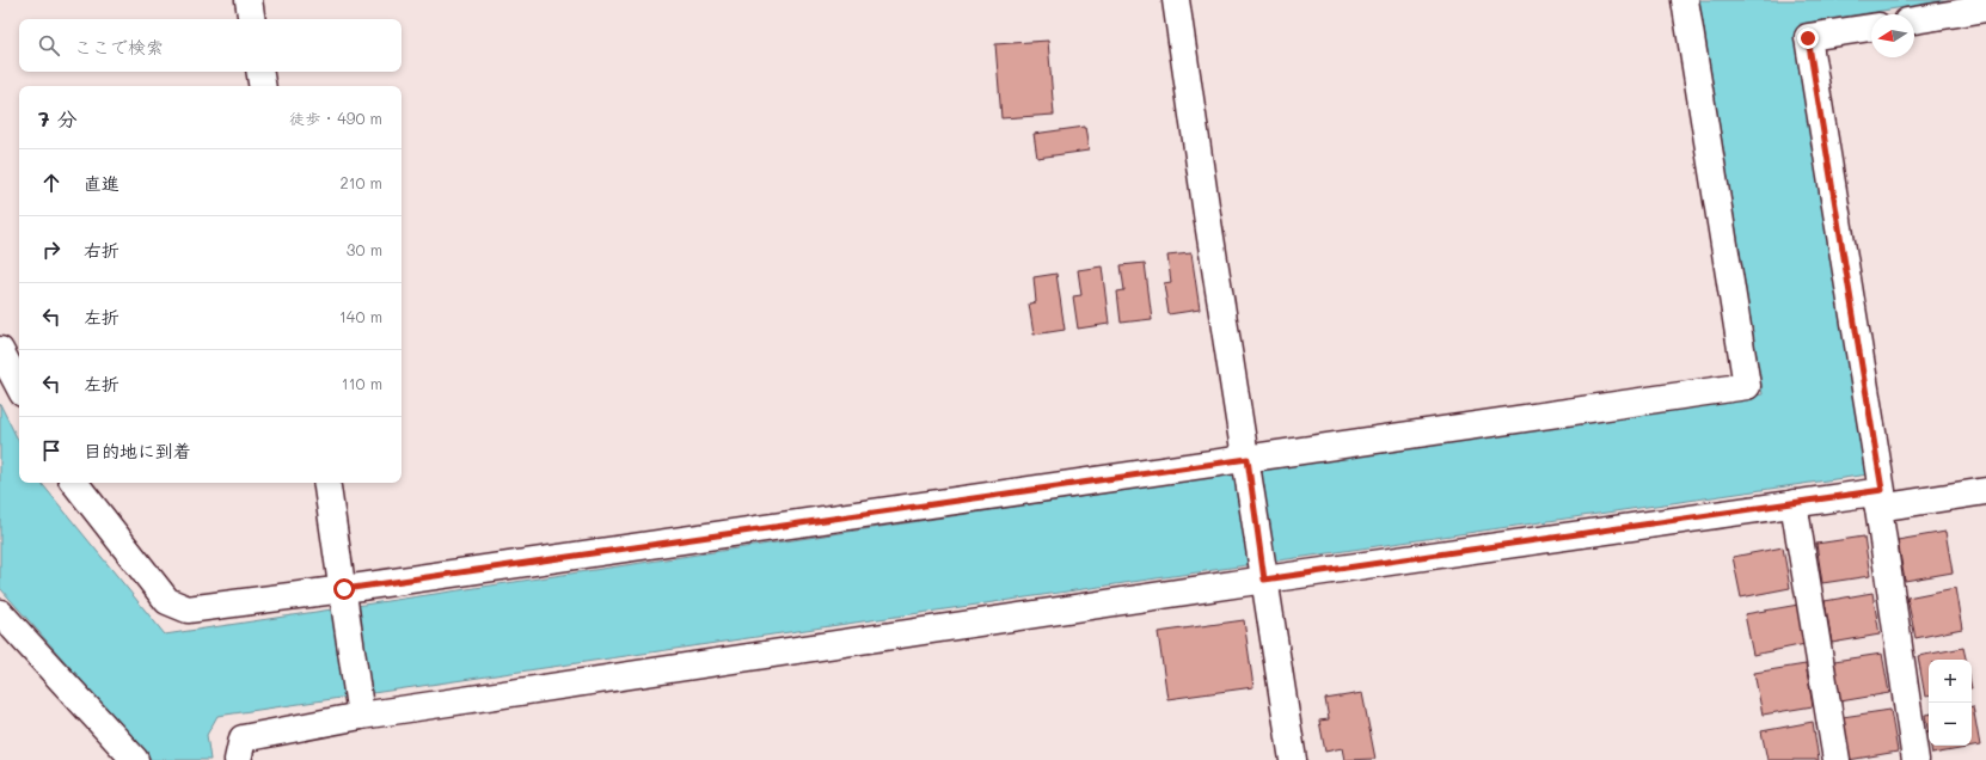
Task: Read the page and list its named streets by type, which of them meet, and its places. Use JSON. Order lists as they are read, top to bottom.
{
  "north": "left",
  "page": {
    "search": "ここで検索",
    "heading": ["7 分", "徒歩 · 490 m"],
    "list": [
      ["直進", "210 m"],
      ["右折", "30 m"],
      ["左折", "140 m"],
      ["左折", "110 m"],
      "目的地に到着"
    ],
    "map_buttons": ["+", "−"]
  }
}
